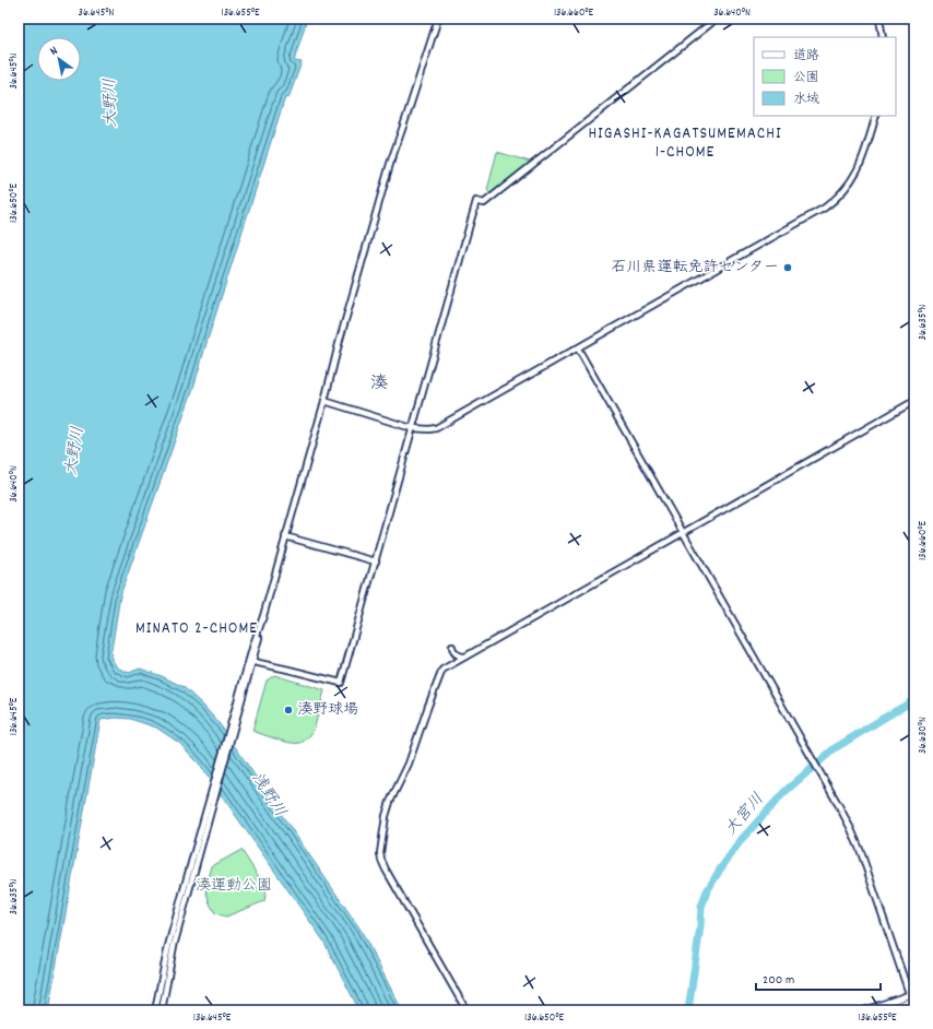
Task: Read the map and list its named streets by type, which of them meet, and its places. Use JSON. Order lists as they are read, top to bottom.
{
  "districts": ["HIGASHI-KAGATSUMEMACHI 1-CHOME", "湊", "MINATO 2-CHOME"],
  "water": ["大野川", "浅野川", "大宮川"],
  "parks": ["湊運動公園"],
  "places": ["石川県運転免許センター", "湊野球場"],
  "legend": ["道路", "公園", "水域"],
  "scale_bar": "200 m",
  "north": "top left",
  "coordinates": [
    "36.645°N",
    "136.655°E",
    "136.660°E",
    "36.640°N",
    "136.650°E",
    "36.635°N",
    "136.645°E",
    "36.630°N"
  ]
}
